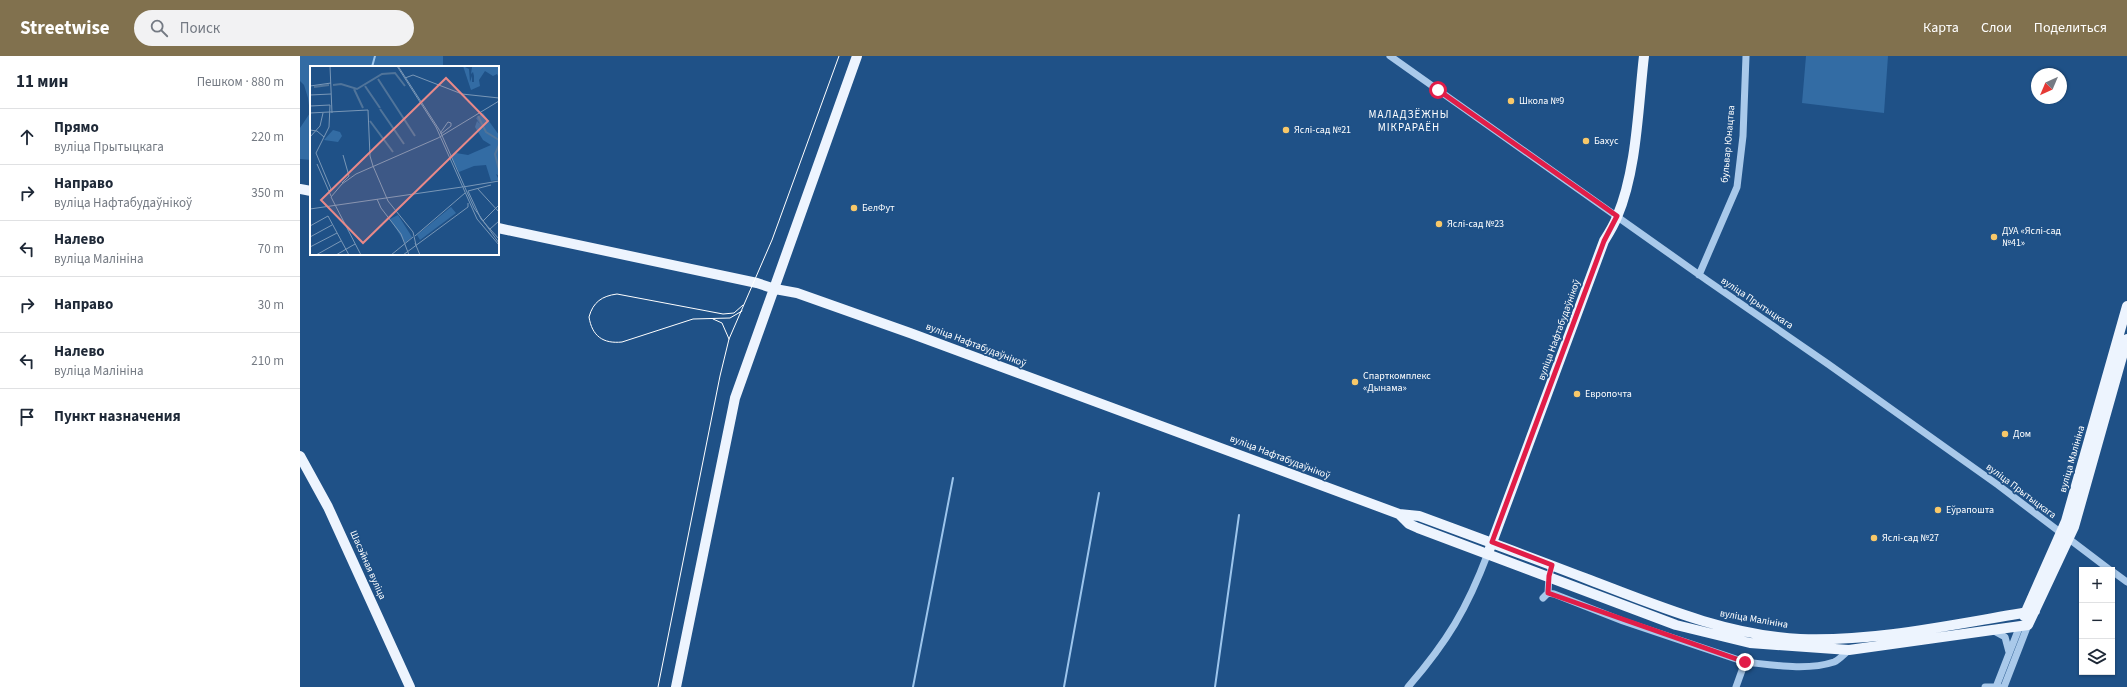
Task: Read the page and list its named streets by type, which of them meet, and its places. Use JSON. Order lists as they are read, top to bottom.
{
  "streets": {
    "main road": ["вуліца Нафтабудаўнікоў", "вуліца Малініна", "Шасэйная вуліца"],
    "street": ["бульвар Юнацтва", "вуліца Прытыцкага"]
  },
  "crossings": [
    ["бульвар Юнацтва", "вуліца Прытыцкага"],
    ["вуліца Прытыцкага", "вуліца Нафтабудаўнікоў"],
    ["вуліца Прытыцкага", "вуліца Малініна"],
    ["вуліца Нафтабудаўнікоў", "вуліца Малініна"]
  ],
  "districts": ["МАЛАДЗЁЖНЫ МІКРАРАЁН"],
  "places": [
    "Школа №9",
    "Яслі-сад №21",
    "Бахус",
    "БелФут",
    "Яслі-сад №23",
    "ДУА «Яслі-сад №41»",
    "Спарткомплекс «Дынама»",
    "Европочта",
    "Дом",
    "Еўрапошта",
    "Яслі-сад №27"
  ],
  "north": "bottom left",
  "page": {
    "header": "Streetwise",
    "search": "Поиск",
    "nav": ["Карта", "Слои", "Поделиться"],
    "heading": ["11 мин", "Пешком · 880 m"],
    "list": [
      ["Прямо", "вуліца Прытыцкага", "220 m"],
      ["Направо", "вуліца Нафтабудаўнікоў", "350 m"],
      ["Налево", "вуліца Малініна", "70 m"],
      ["Направо", "30 m"],
      ["Налево", "вуліца Малініна", "210 m"],
      "Пункт назначения"
    ],
    "map_buttons": ["+", "−"]
  }
}
